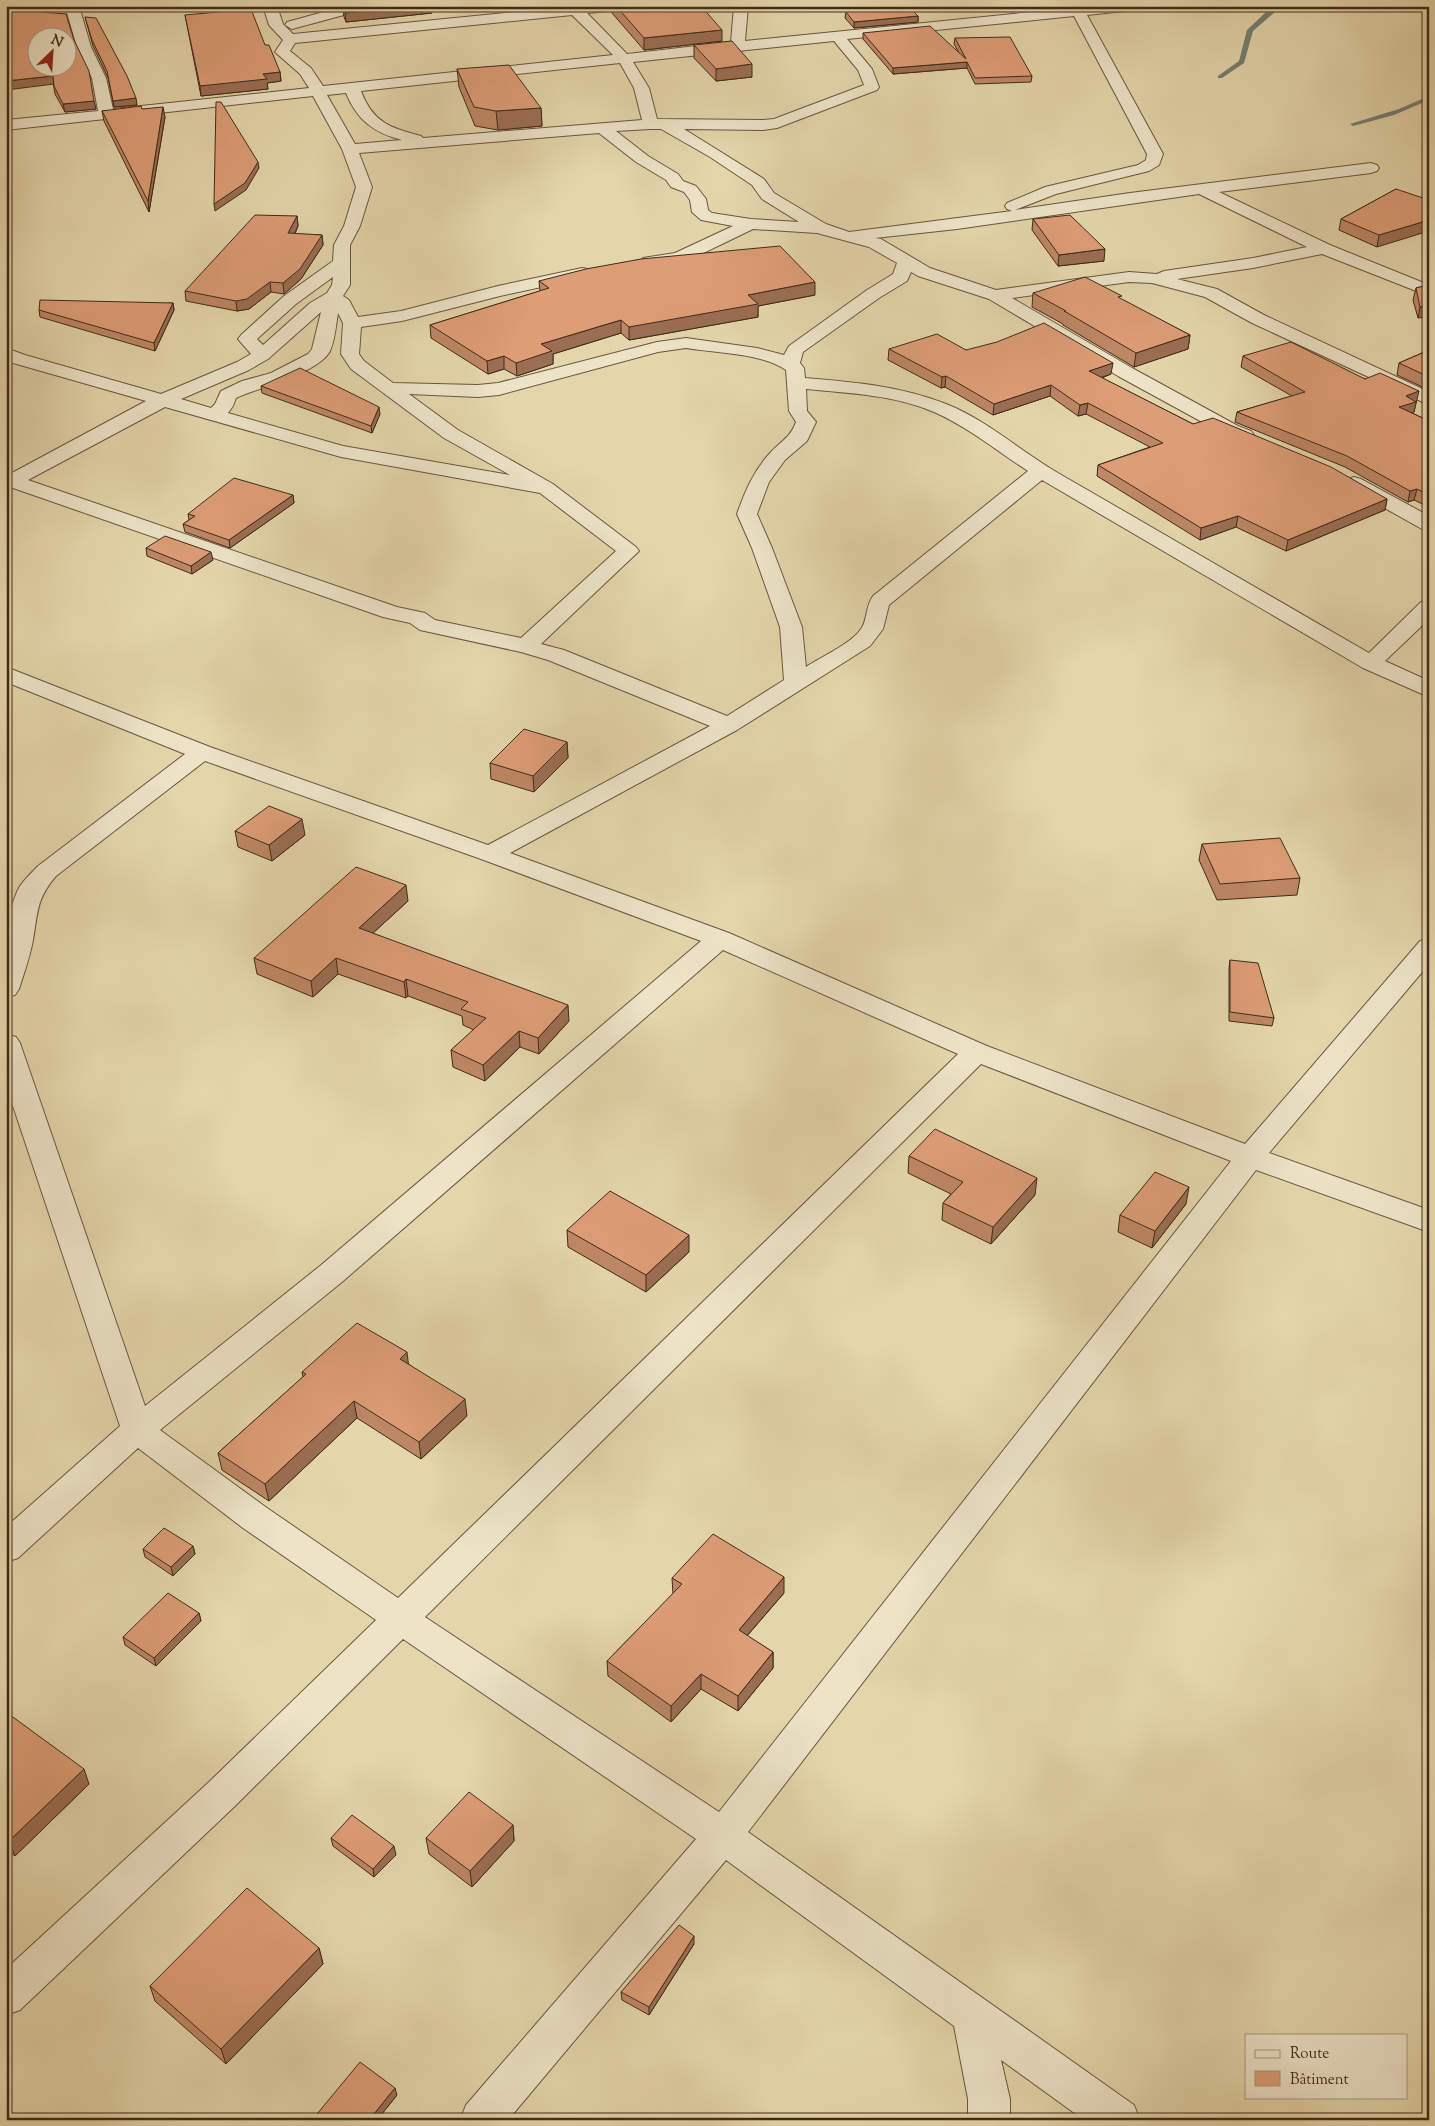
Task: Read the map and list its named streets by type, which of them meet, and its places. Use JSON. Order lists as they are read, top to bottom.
{
  "legend": ["Route", "Bâtiment"],
  "north": "top right"
}
